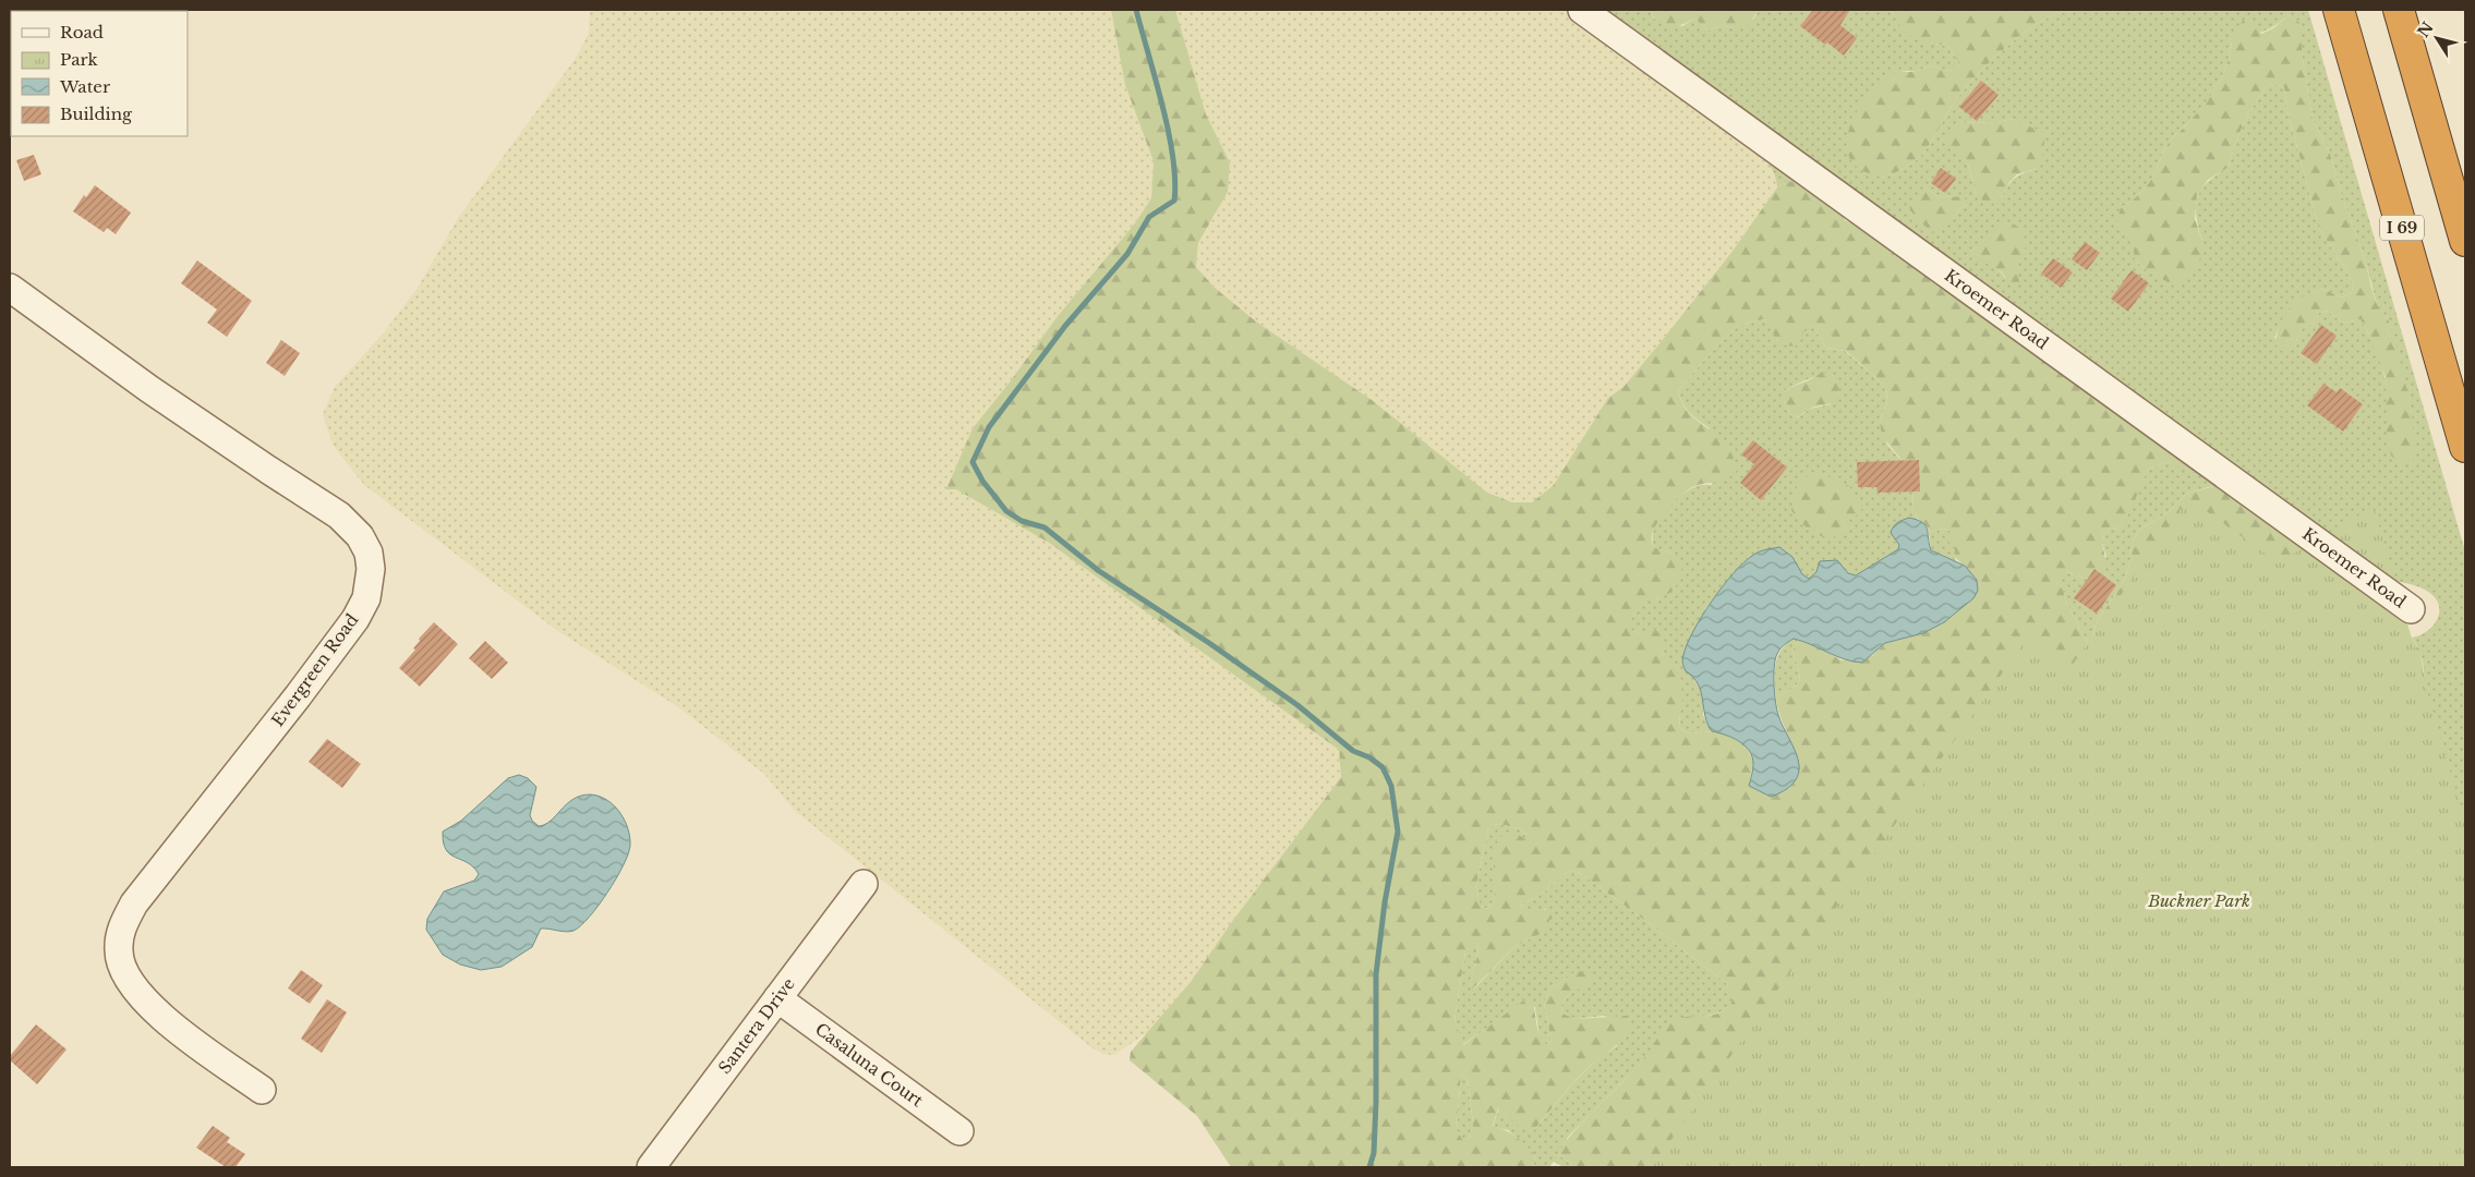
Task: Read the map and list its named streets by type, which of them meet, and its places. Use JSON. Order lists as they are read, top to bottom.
{
  "streets": {
    "highway": ["I 69"],
    "street": [
      "Kroemer Road",
      "Evergreen Road",
      "Santera Drive",
      "Casaluna Court"
    ]
  },
  "crossings": [
    ["Santera Drive", "Casaluna Court"]
  ],
  "parks": ["Buckner Park"],
  "legend": [
    "Road",
    "Park",
    "Water",
    "Building"
  ],
  "north": "top left"
}
